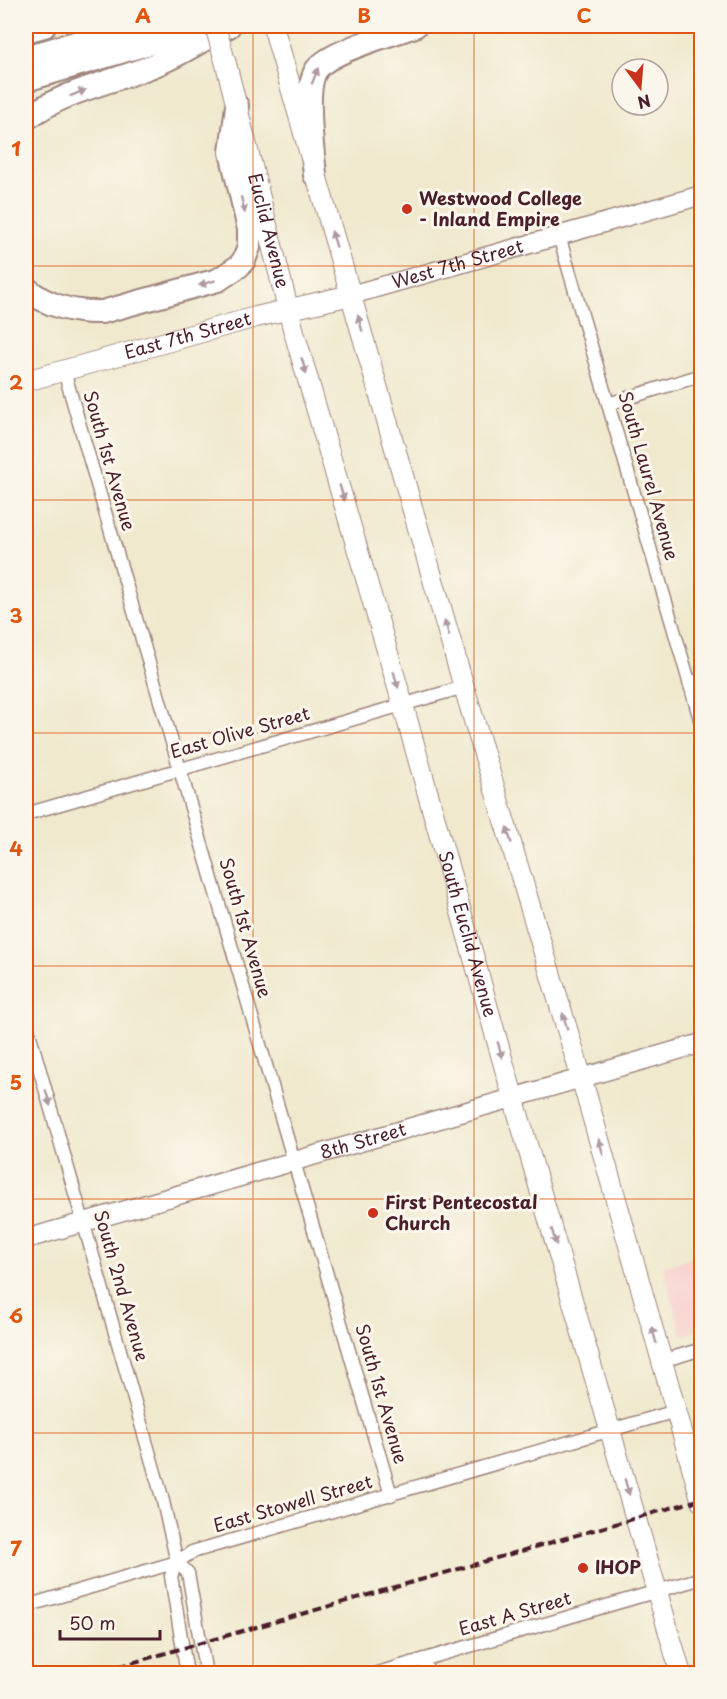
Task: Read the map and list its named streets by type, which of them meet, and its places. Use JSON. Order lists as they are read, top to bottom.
{
  "streets": {
    "main road": ["Euclid Avenue", "East 7th Street", "South Euclid Avenue"],
    "street": [
      "West 7th Street",
      "South 1st Avenue",
      "South Laurel Avenue",
      "East Olive Street",
      "8th Street",
      "South 2nd Avenue",
      "East Stowell Street",
      "East A Street"
    ]
  },
  "crossings": [
    ["Euclid Avenue", "East 7th Street"],
    ["Euclid Avenue", "South Euclid Avenue"],
    ["West 7th Street", "East 7th Street"],
    ["West 7th Street", "South Laurel Avenue"],
    ["East 7th Street", "South 1st Avenue"],
    ["South 1st Avenue", "East Olive Street"],
    ["South 1st Avenue", "8th Street"],
    ["South 1st Avenue", "East Stowell Street"],
    ["East Olive Street", "South Euclid Avenue"],
    ["South Euclid Avenue", "8th Street"],
    ["South Euclid Avenue", "East Stowell Street"],
    ["South Euclid Avenue", "East A Street"],
    ["8th Street", "South 2nd Avenue"],
    ["South 2nd Avenue", "East Stowell Street"]
  ],
  "places": ["Westwood College - Inland Empire", "First Pentecostal Church", "IHOP"],
  "scale_bar": "50 m",
  "north": "bottom",
  "grid": {
    "columns": ["A", "B", "C"],
    "rows": [
      "1",
      "2",
      "3",
      "4",
      "5",
      "6",
      "7"
    ]
  }
}
